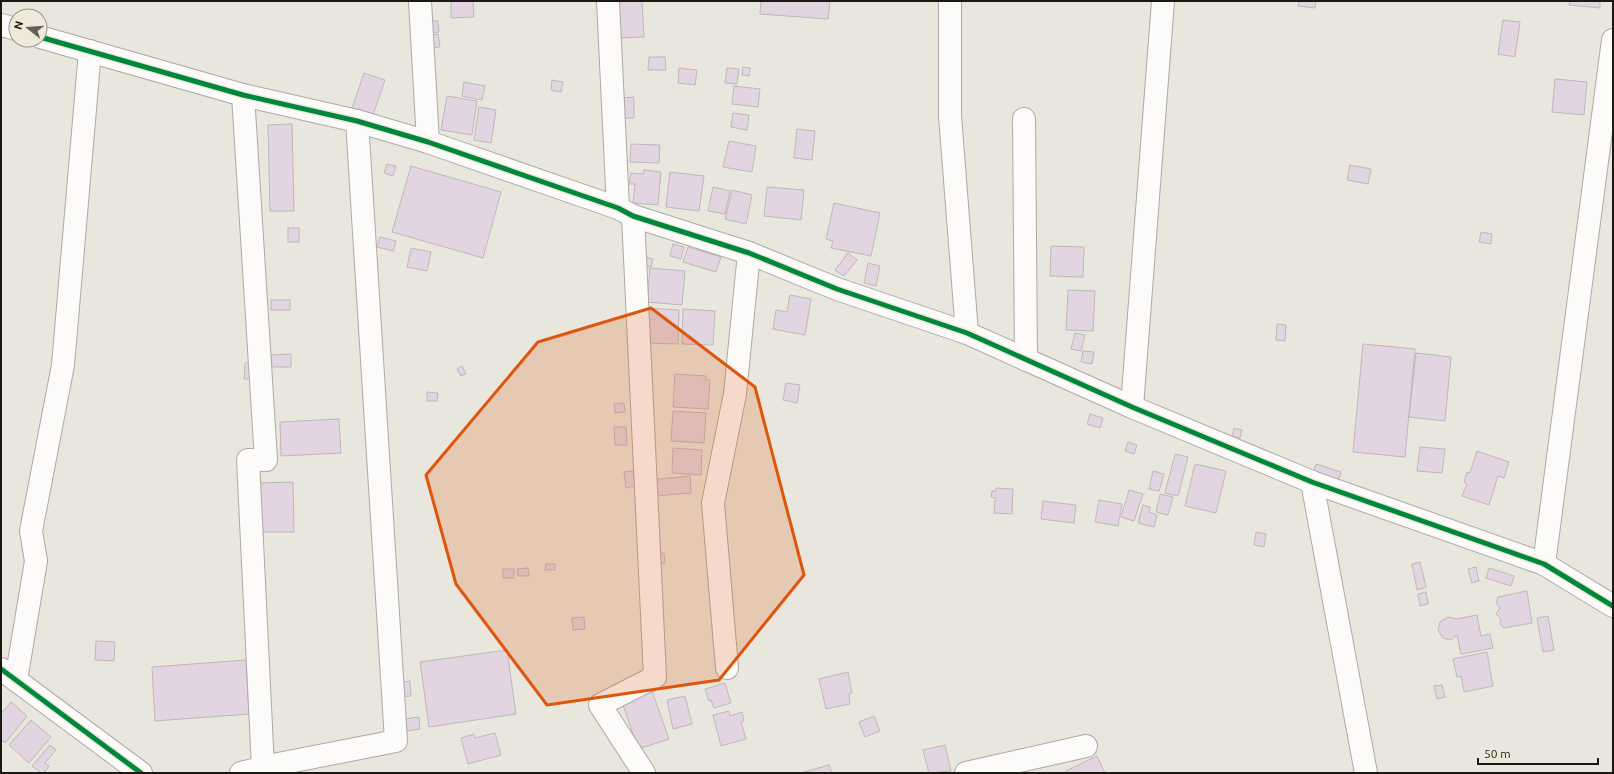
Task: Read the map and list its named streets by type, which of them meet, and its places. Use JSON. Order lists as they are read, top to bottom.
{
  "scale_bar": "50 m",
  "north": "left"
}
